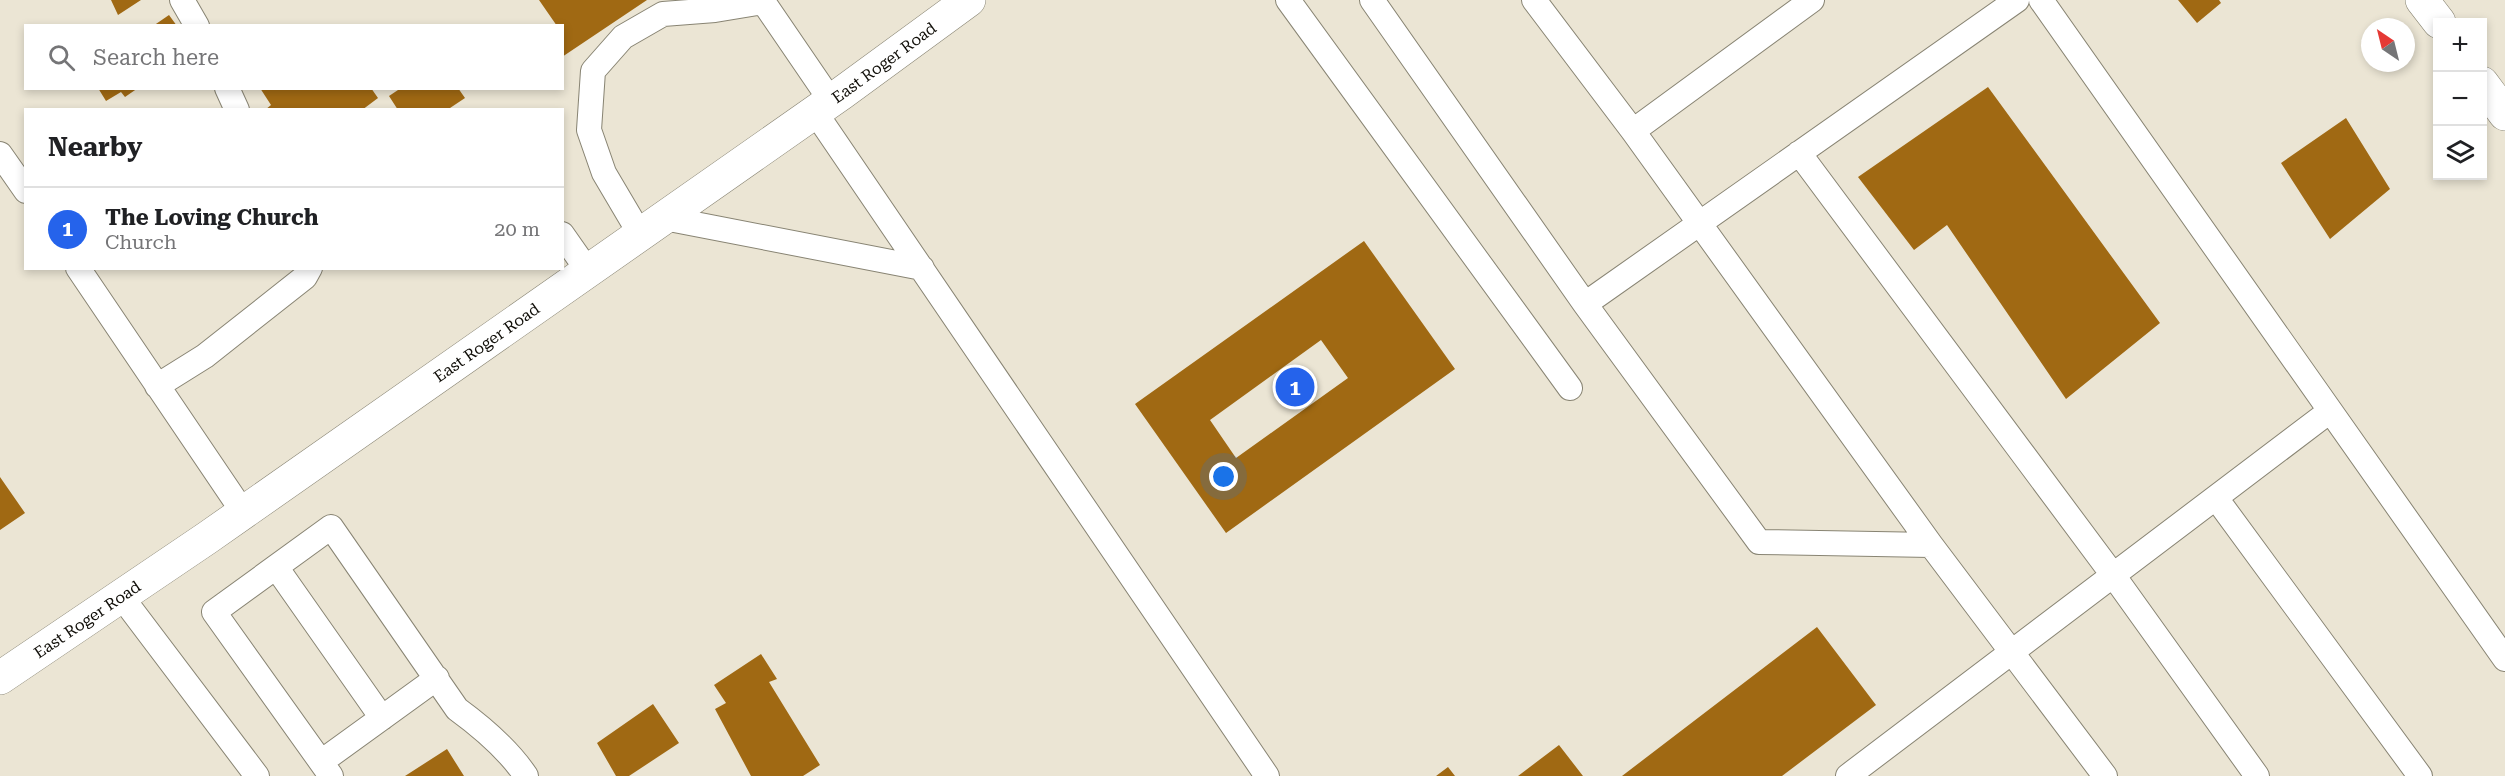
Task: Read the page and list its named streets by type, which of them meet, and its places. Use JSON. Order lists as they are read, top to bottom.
{
  "streets": {
    "street": ["East Roger Road"]
  },
  "north": "top left",
  "page": {
    "map_buttons": ["+", "−"],
    "search": "Search here",
    "heading": "Nearby",
    "list": [
      {
        "mark": "1",
        "name": "The Loving Church",
        "note": "Church",
        "value": "20 m"
      }
    ],
    "pins": "1"
  }
}
